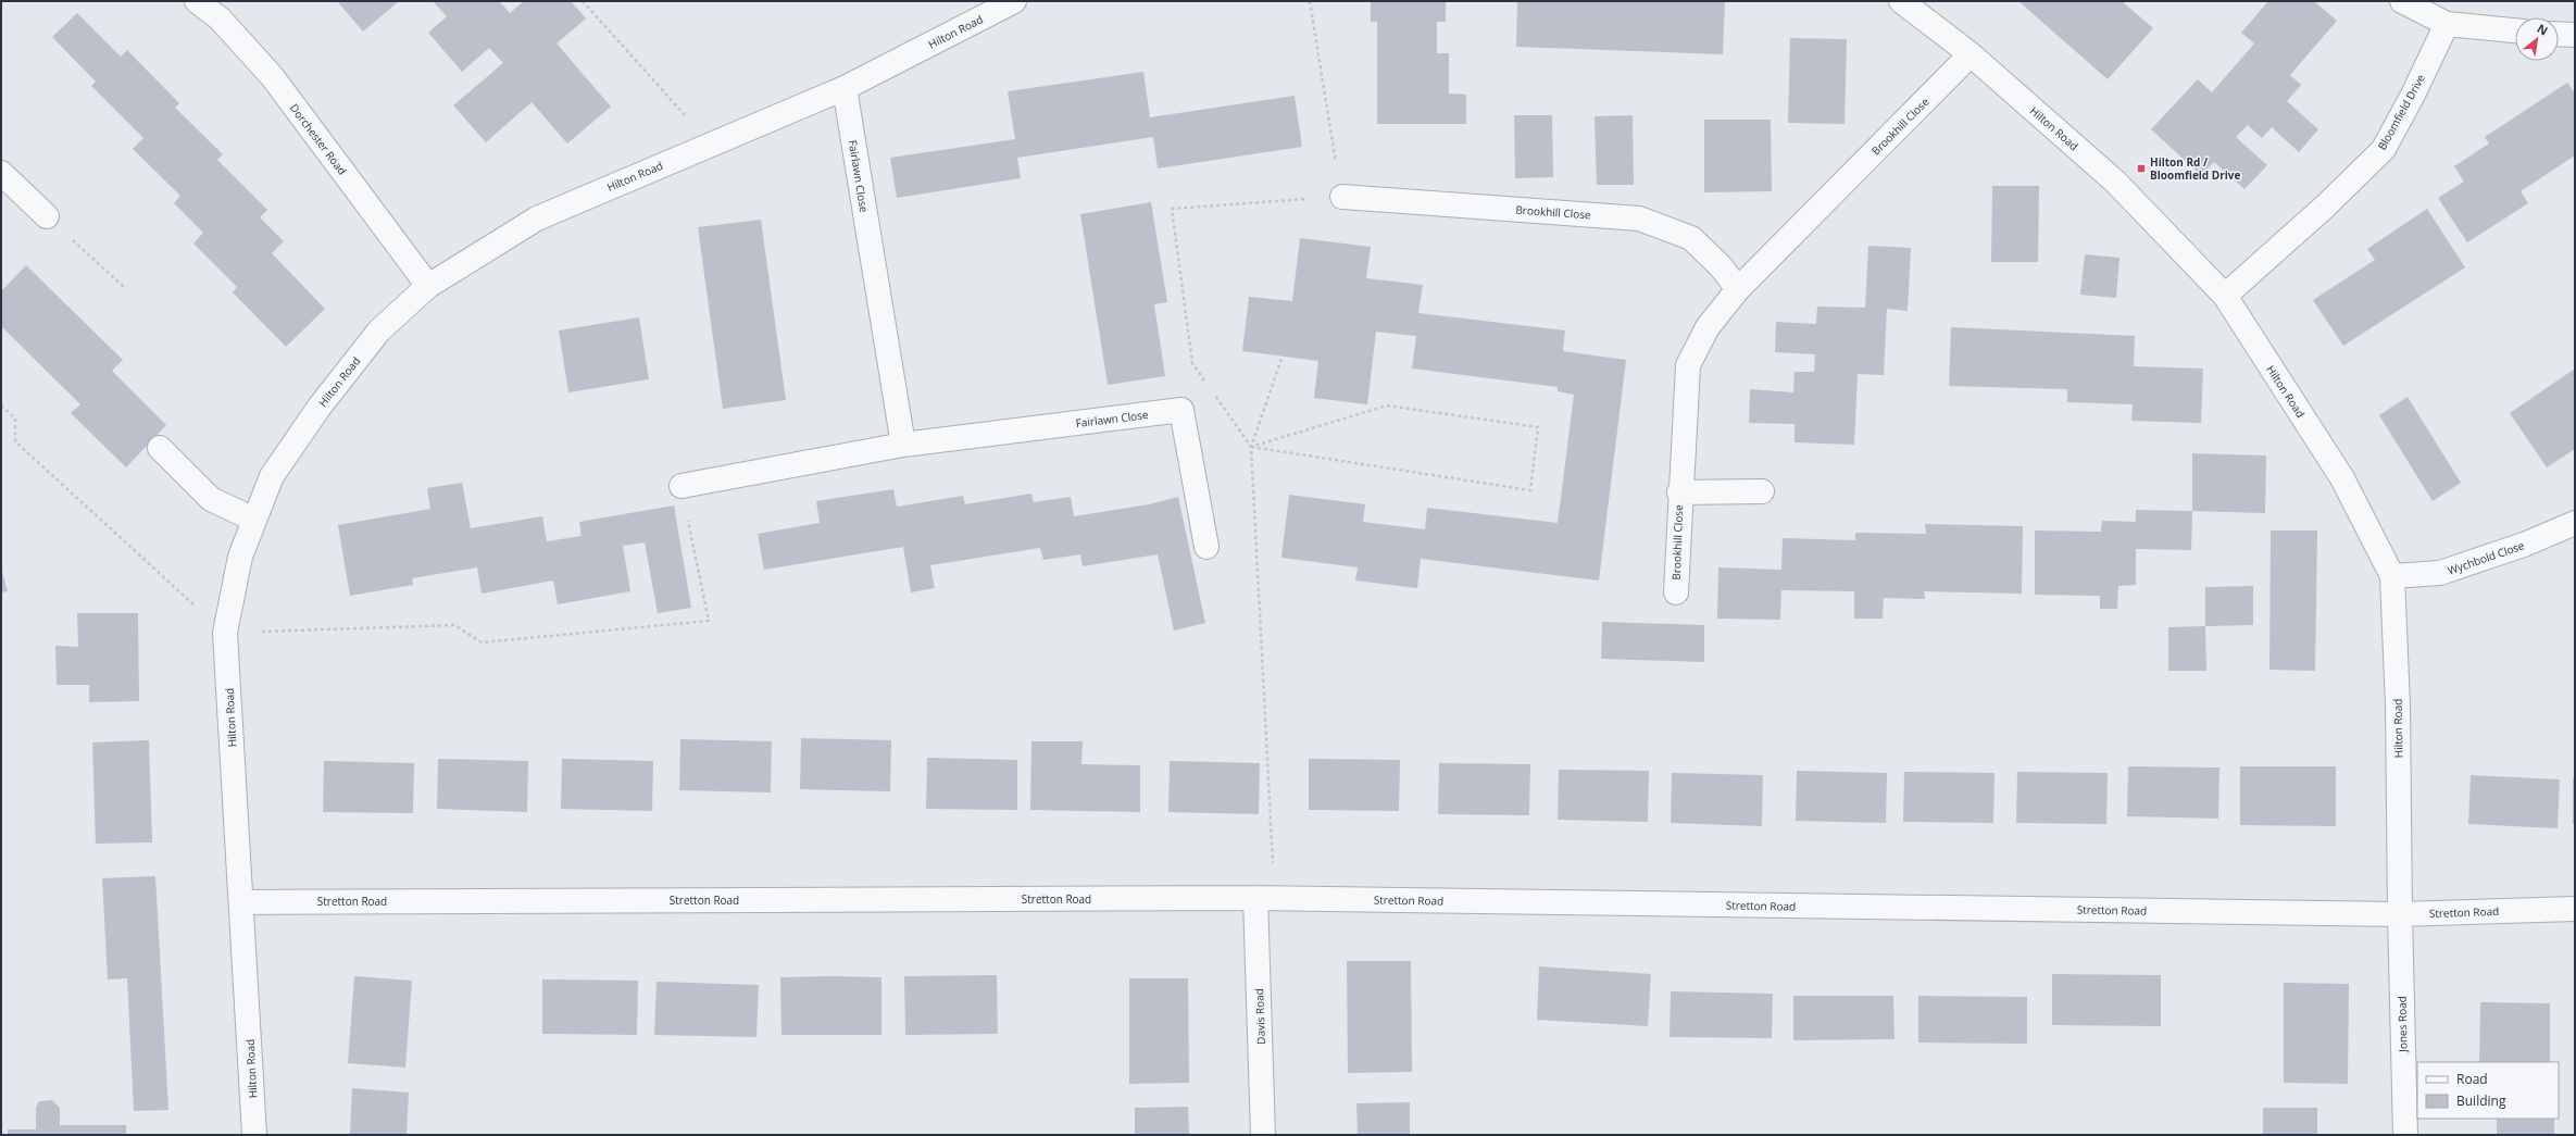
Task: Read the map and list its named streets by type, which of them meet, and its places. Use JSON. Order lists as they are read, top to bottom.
{
  "streets": {
    "street": [
      "Hilton Road",
      "Bloomfield Drive",
      "Brookhill Close",
      "Dorchester Road",
      "Fairlawn Close",
      "Wychbold Close",
      "Stretton Road",
      "Davis Road",
      "Jones Road"
    ]
  },
  "crossings": [
    ["Hilton Road", "Bloomfield Drive"],
    ["Hilton Road", "Brookhill Close"],
    ["Hilton Road", "Dorchester Road"],
    ["Hilton Road", "Fairlawn Close"],
    ["Hilton Road", "Wychbold Close"],
    ["Hilton Road", "Stretton Road"],
    ["Hilton Road", "Jones Road"],
    ["Stretton Road", "Davis Road"],
    ["Stretton Road", "Jones Road"]
  ],
  "places": {
    "transit": ["Hilton Rd / Bloomfield Drive"]
  },
  "legend": ["Road", "Building"],
  "north": "top right"
}
